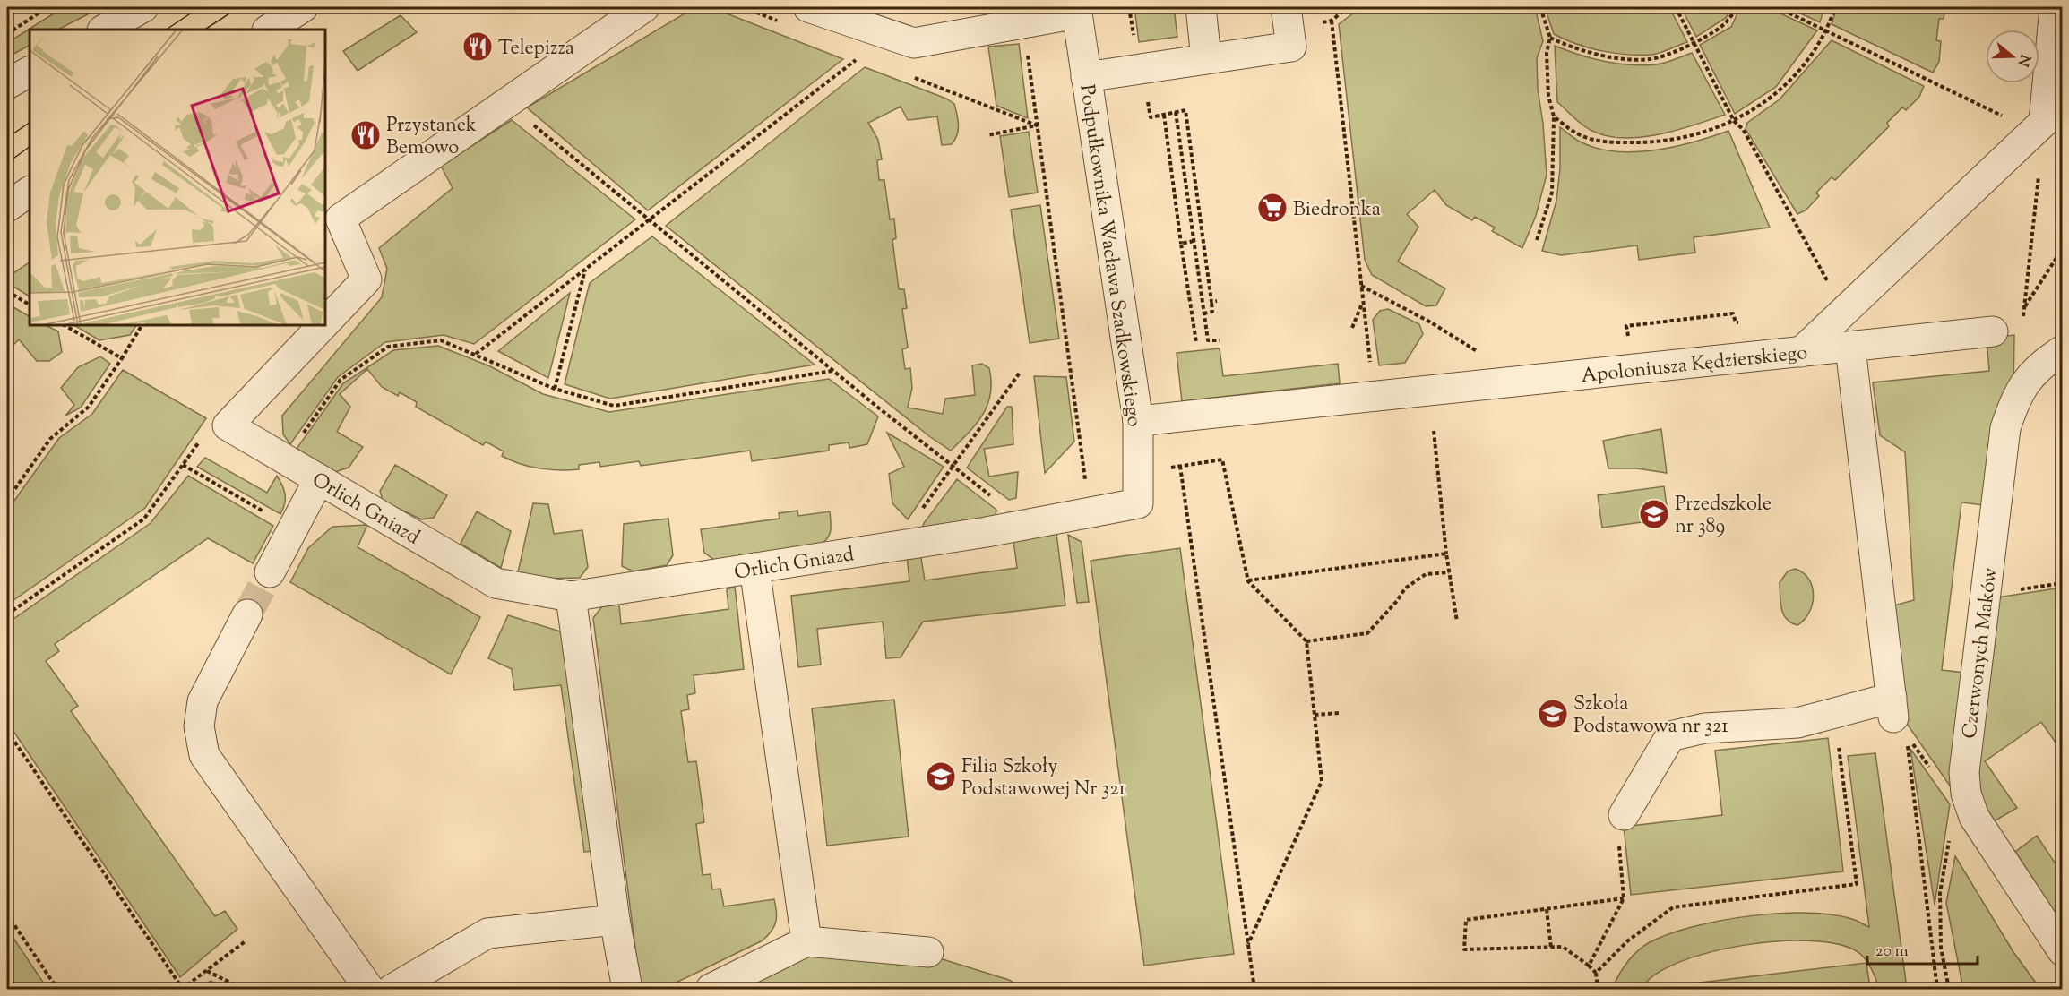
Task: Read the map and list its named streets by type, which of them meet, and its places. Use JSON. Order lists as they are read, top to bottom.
{
  "streets": {
    "street": [
      "Podpułkownika Wacława Szadkowskiego",
      "Apoloniusza Kędzierskiego",
      "Orlich Gniazd",
      "Czerwonych Maków"
    ]
  },
  "crossings": [
    ["Podpułkownika Wacława Szadkowskiego", "Apoloniusza Kędzierskiego"],
    ["Podpułkownika Wacława Szadkowskiego", "Orlich Gniazd"]
  ],
  "places": {
    "restaurant": ["Telepizza", "Przystanek Bemowo"],
    "supermarket": ["Biedronka"],
    "school or university": ["Przedszkole nr 389", "Szkoła Podstawowa nr 321", "Filia Szkoły Podstawowej Nr 321"]
  },
  "scale_bar": "20 m",
  "north": "right"
}
